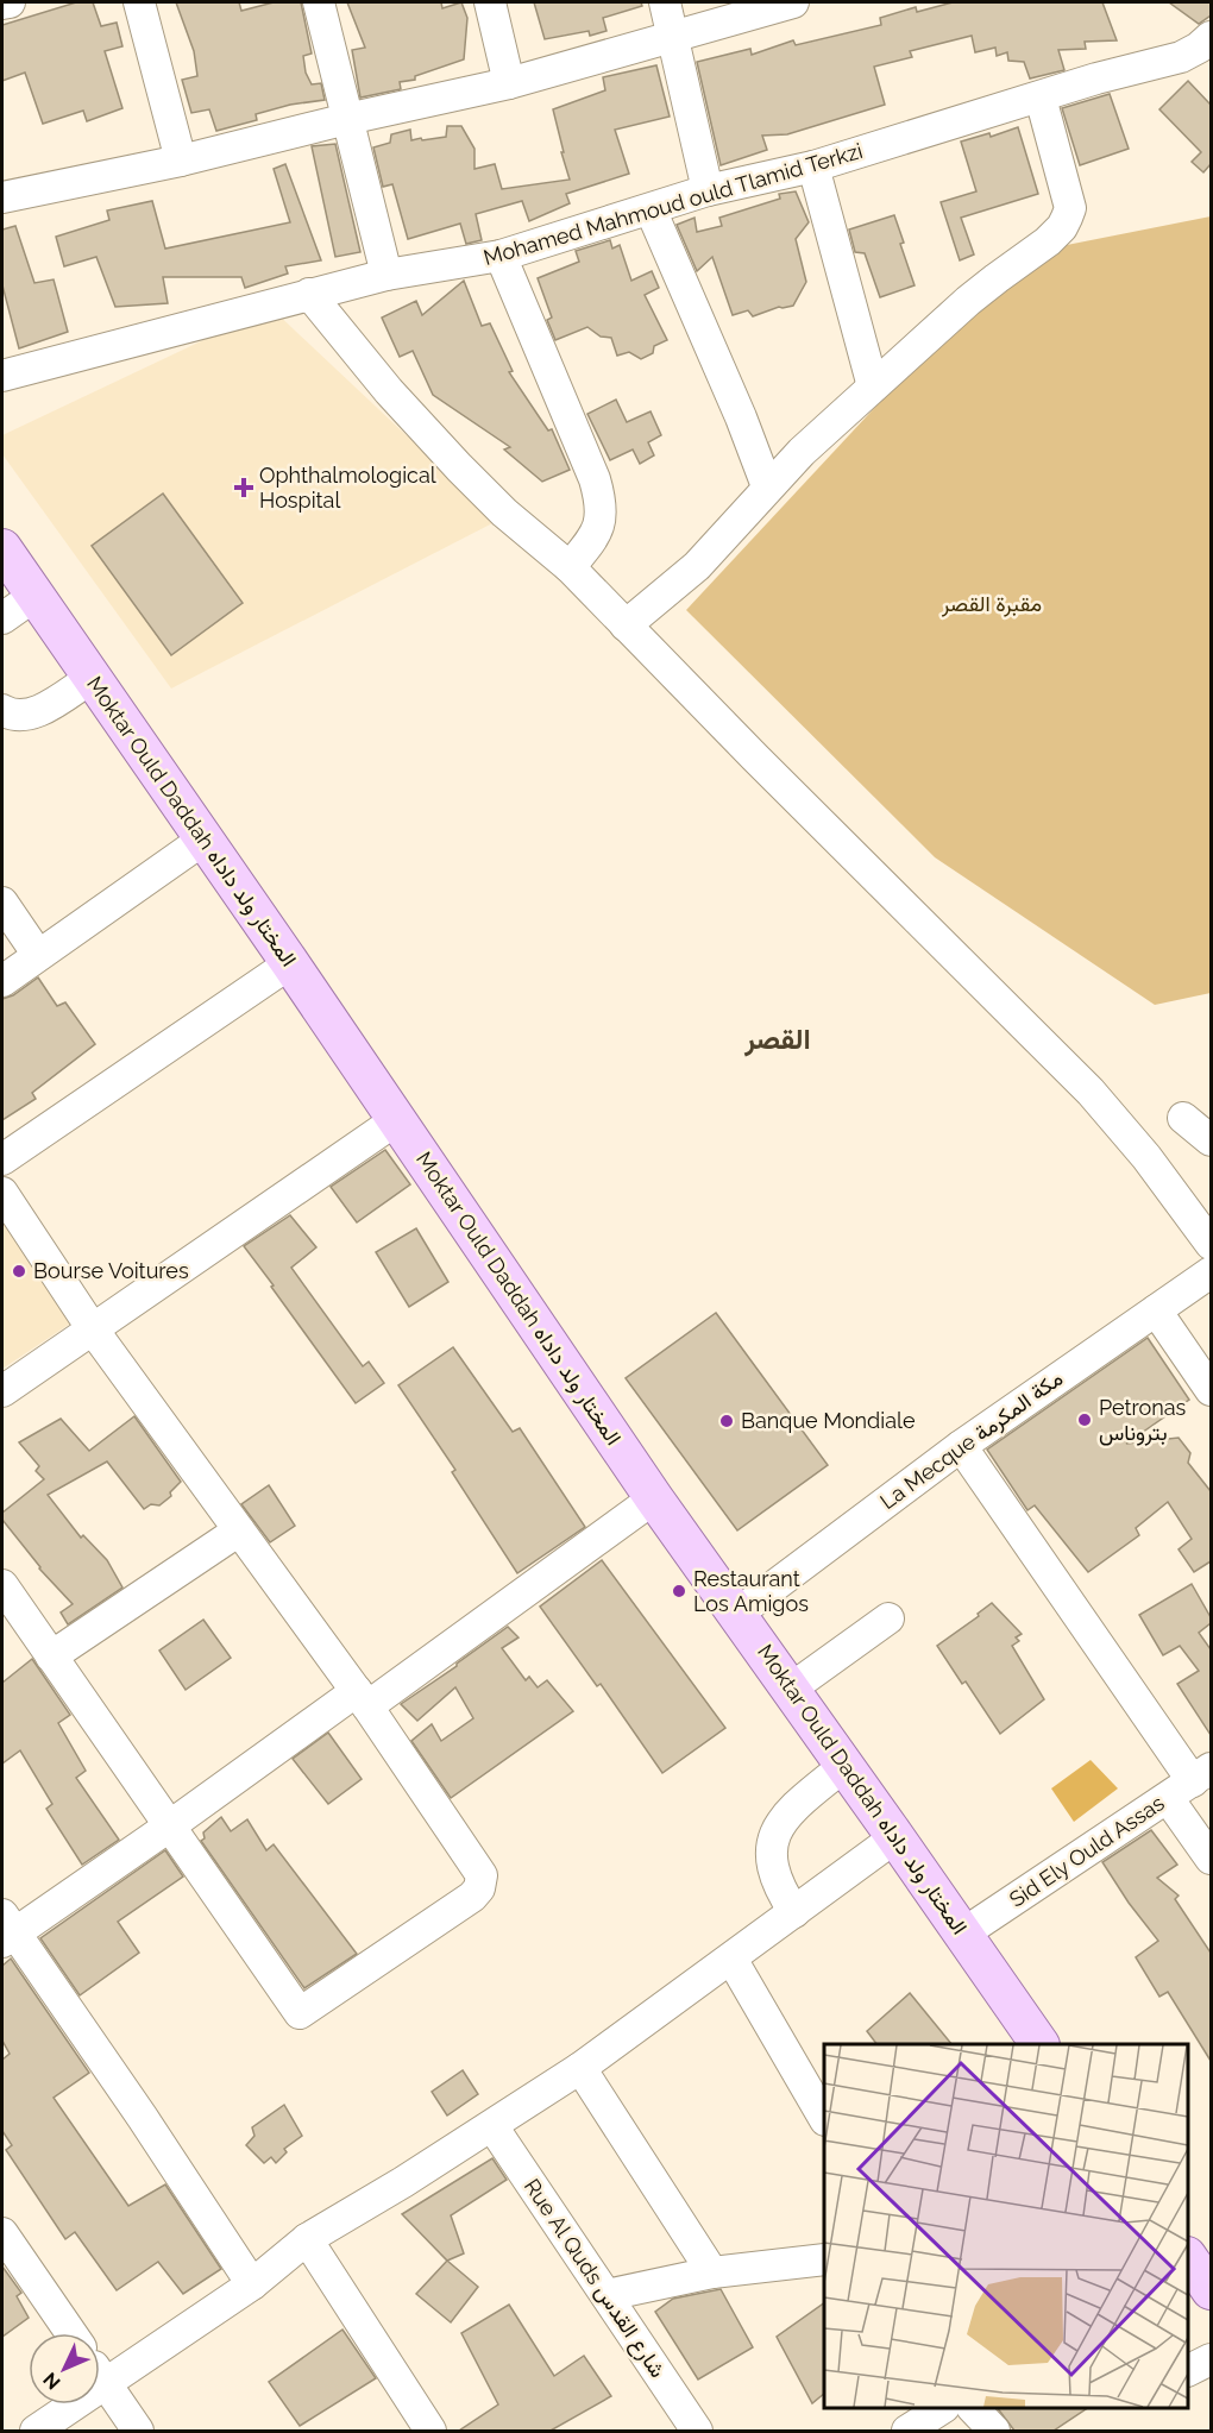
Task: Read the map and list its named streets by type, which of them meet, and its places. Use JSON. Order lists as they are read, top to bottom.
{
  "streets": {
    "main road": ["Moktar Ould Daddah المختار ولد داداه"],
    "street": [
      "Mohamed Mahmoud ould Tlamid Terkzi",
      "La Mecque مكة المكرمة",
      "Sid Ely Ould Assas",
      "Rue Al Quds شارع القدس"
    ]
  },
  "crossings": [
    ["Moktar Ould Daddah المختار ولد داداه", "La Mecque مكة المكرمة"],
    ["Moktar Ould Daddah المختار ولد داداه", "Sid Ely Ould Assas"]
  ],
  "districts": ["القصر"],
  "parks": ["مقبرة القصر"],
  "places": {
    "health": ["Ophthalmological Hospital"],
    "other": [
      "Bourse Voitures",
      "Petronas بتروناس",
      "Banque Mondiale",
      "Restaurant Los Amigos"
    ]
  },
  "north": "bottom left"
}
